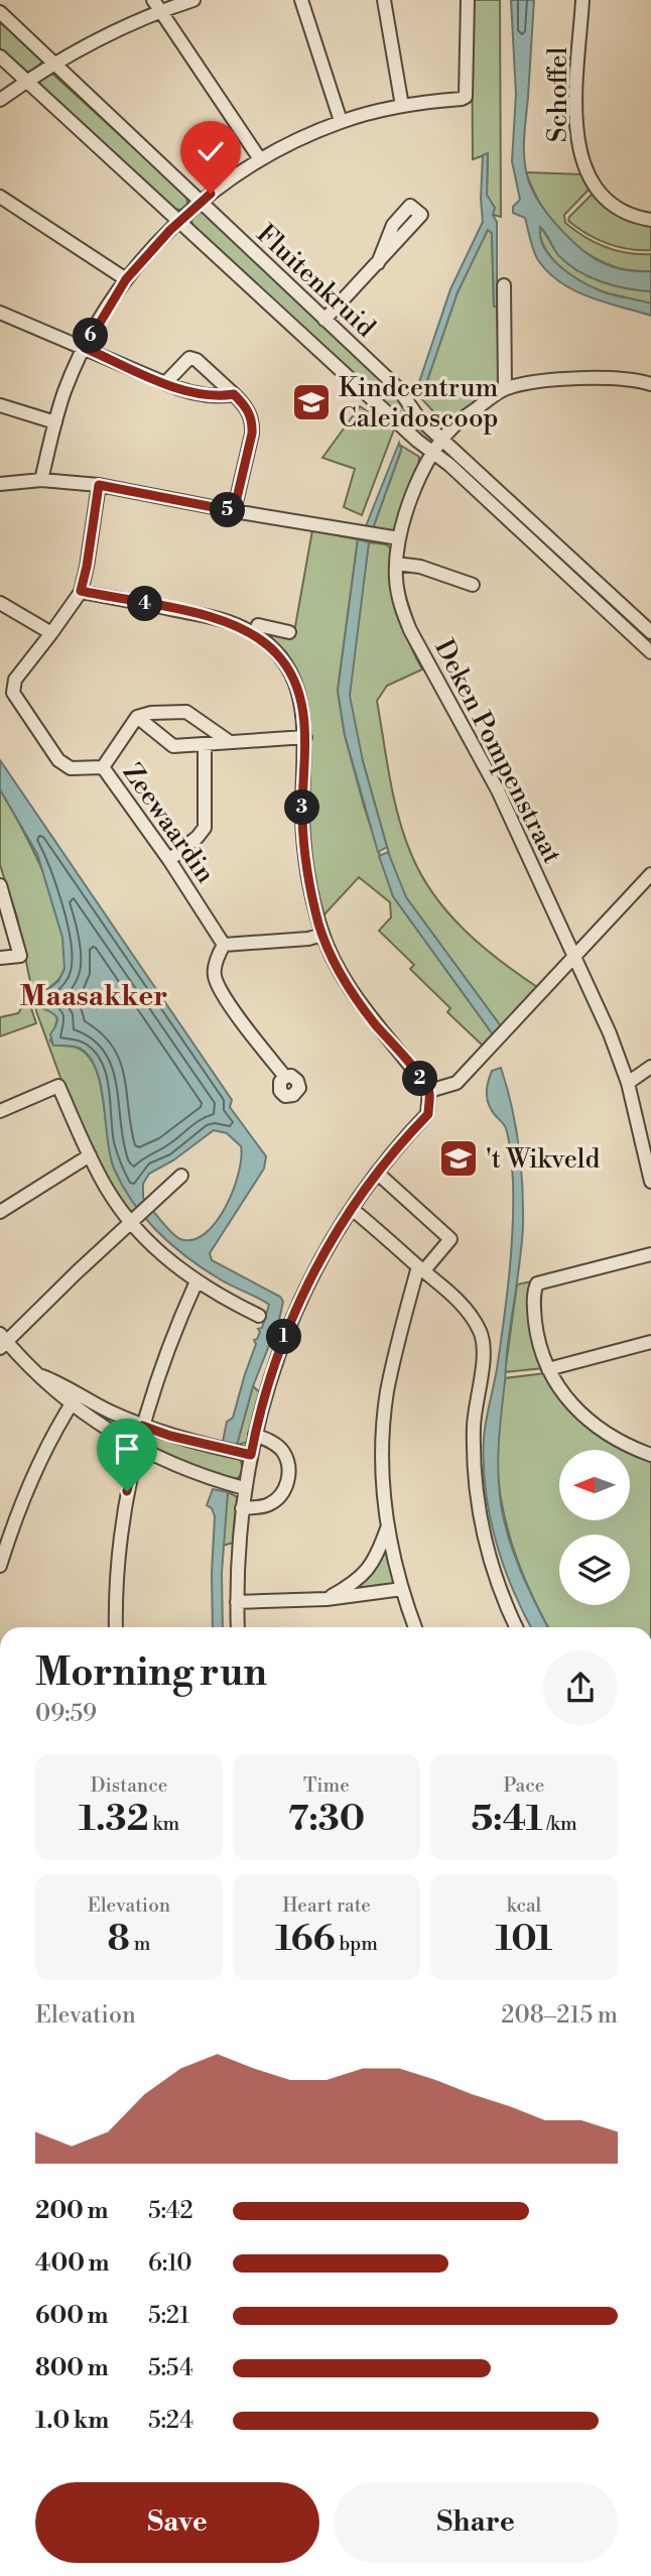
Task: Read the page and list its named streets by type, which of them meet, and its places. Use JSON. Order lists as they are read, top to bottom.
{
  "streets": {
    "street": [
      "Schoffel",
      "Fluitenkruid",
      "Deken Pompenstraat",
      "Zeewaardin"
    ]
  },
  "crossings": [
    ["Fluitenkruid", "Deken Pompenstraat"]
  ],
  "districts": ["Maasakker"],
  "places": {
    "school or university": ["Kindcentrum Caleidoscoop", "'t Wikveld"]
  },
  "north": "left",
  "page": {
    "pins": [
      "6",
      "5",
      "4",
      "3",
      "2",
      "1"
    ],
    "heading": ["Morning run", "09:59"],
    "stats": [
      ["Distance", "1.32 km"],
      ["Time", "7:30"],
      ["Pace", "5:41 /km"],
      ["Elevation", "8 m"],
      ["Heart rate", "166 bpm"],
      ["kcal", "101"]
    ],
    "chart": ["Elevation", "208–215 m"],
    "list": [
      {
        "name": "200 m",
        "note": "5:42"
      },
      {
        "name": "400 m",
        "note": "6:10"
      },
      {
        "name": "600 m",
        "note": "5:21"
      },
      {
        "name": "800 m",
        "note": "5:54"
      },
      {
        "name": "1.0 km",
        "note": "5:24"
      }
    ],
    "buttons": ["Save", "Share"]
  }
}
